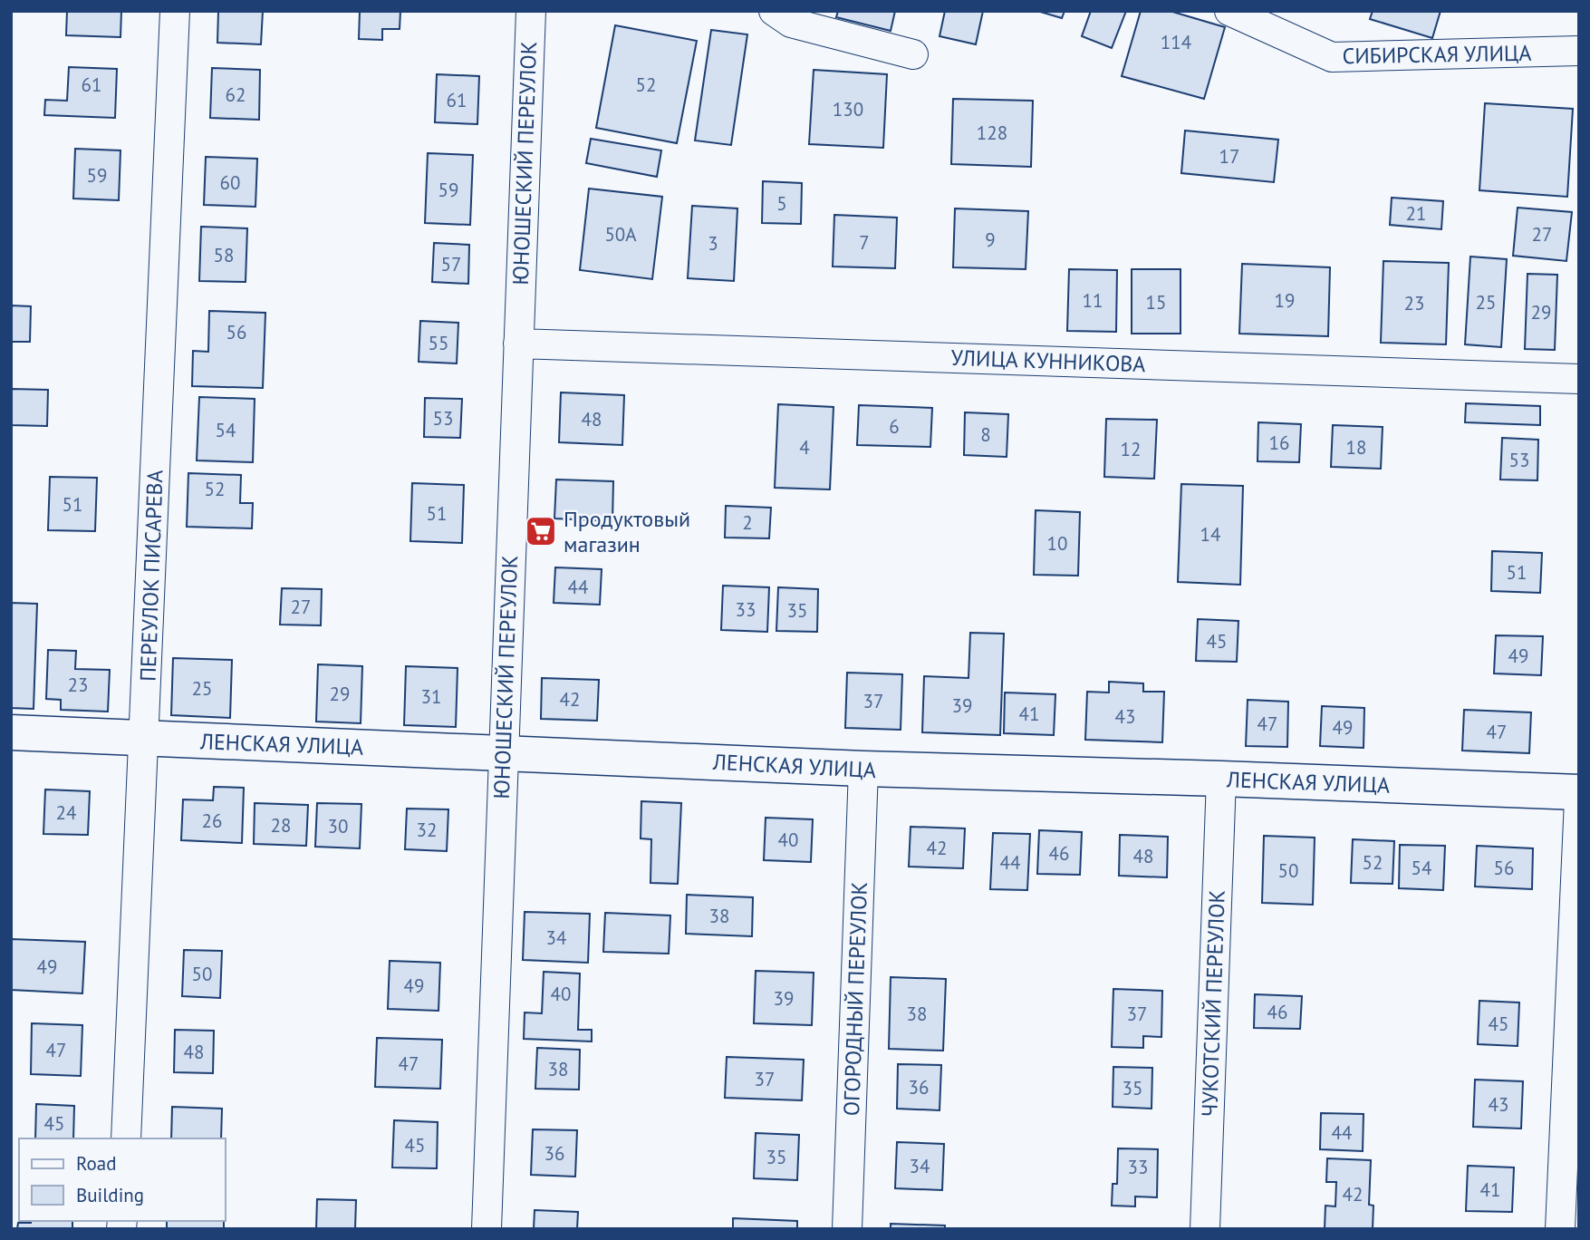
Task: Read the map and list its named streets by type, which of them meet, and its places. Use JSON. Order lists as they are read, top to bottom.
{
  "streets": {
    "street": [
      "СИБИРСКАЯ УЛИЦА",
      "ЮНОШЕСКИЙ ПЕРЕУЛОК",
      "УЛИЦА КУННИКОВА",
      "ПЕРЕУЛОК ПИСАРЕВА",
      "ЛЕНСКАЯ УЛИЦА",
      "ОГОРОДНЫЙ ПЕРЕУЛОК",
      "ЧУКОТСКИЙ ПЕРЕУЛОК"
    ]
  },
  "crossings": [
    ["ЮНОШЕСКИЙ ПЕРЕУЛОК", "УЛИЦА КУННИКОВА"],
    ["ЮНОШЕСКИЙ ПЕРЕУЛОК", "ЛЕНСКАЯ УЛИЦА"],
    ["ПЕРЕУЛОК ПИСАРЕВА", "ЛЕНСКАЯ УЛИЦА"],
    ["ЛЕНСКАЯ УЛИЦА", "ОГОРОДНЫЙ ПЕРЕУЛОК"],
    ["ЛЕНСКАЯ УЛИЦА", "ЧУКОТСКИЙ ПЕРЕУЛОК"]
  ],
  "places": {
    "supermarket": ["Продуктовый магазин"]
  },
  "house_numbers": [
    "114",
    "61",
    "52",
    "62",
    "61",
    "130",
    "128",
    "17",
    "59",
    "60",
    "59",
    "5",
    "21",
    "50А",
    "27",
    "9",
    "7",
    "3",
    "58",
    "57",
    "11",
    "19",
    "15",
    "25",
    "23",
    "29",
    "56",
    "55",
    "53",
    "48",
    "6",
    "54",
    "8",
    "16",
    "4",
    "18",
    "12",
    "53",
    "52",
    "51",
    "51",
    "2",
    "14",
    "10",
    "51",
    "44",
    "27",
    "33",
    "35",
    "45",
    "49",
    "23",
    "25",
    "29",
    "31",
    "42",
    "37",
    "39",
    "41",
    "43",
    "47",
    "49",
    "47",
    "24",
    "26",
    "28",
    "30",
    "32",
    "40",
    "42",
    "46",
    "48",
    "44",
    "52",
    "54",
    "56",
    "50",
    "38",
    "34",
    "49",
    "50",
    "49",
    "40",
    "39",
    "46",
    "38",
    "37",
    "45",
    "47",
    "48",
    "47",
    "38",
    "37",
    "36",
    "35",
    "43",
    "45",
    "44",
    "45",
    "36",
    "35",
    "34",
    "33",
    "41",
    "42"
  ],
  "legend": ["Road", "Building"]
}
